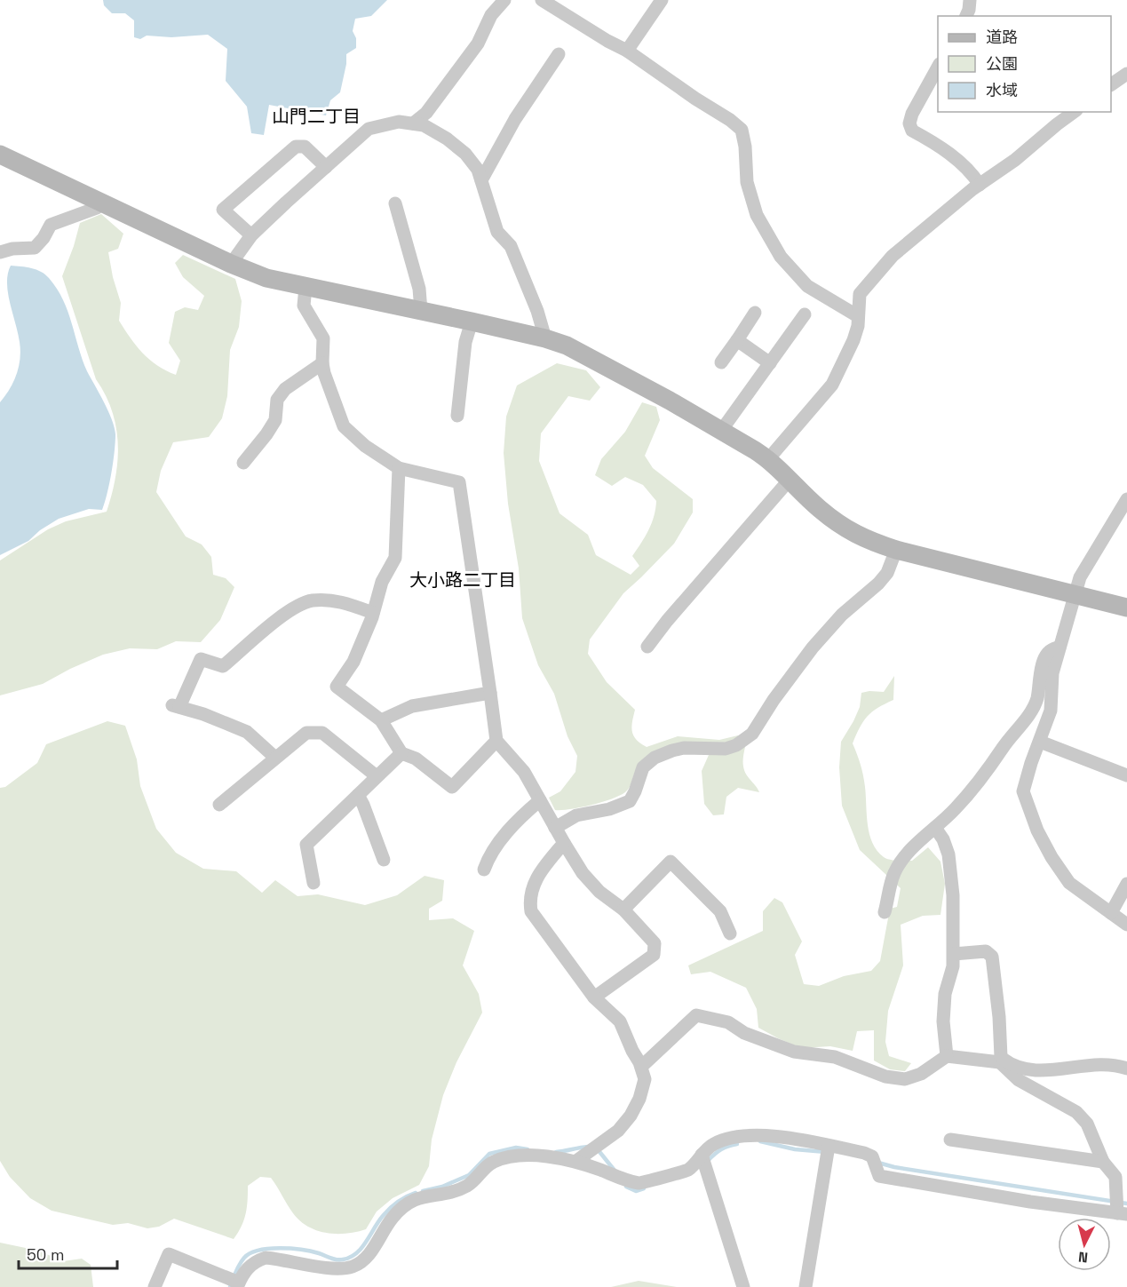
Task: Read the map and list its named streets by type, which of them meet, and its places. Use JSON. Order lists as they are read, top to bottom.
{
  "districts": ["山門二丁目", "大小路二丁目"],
  "legend": ["道路", "公園", "水域"],
  "scale_bar": "50 m",
  "north": "bottom"
}
